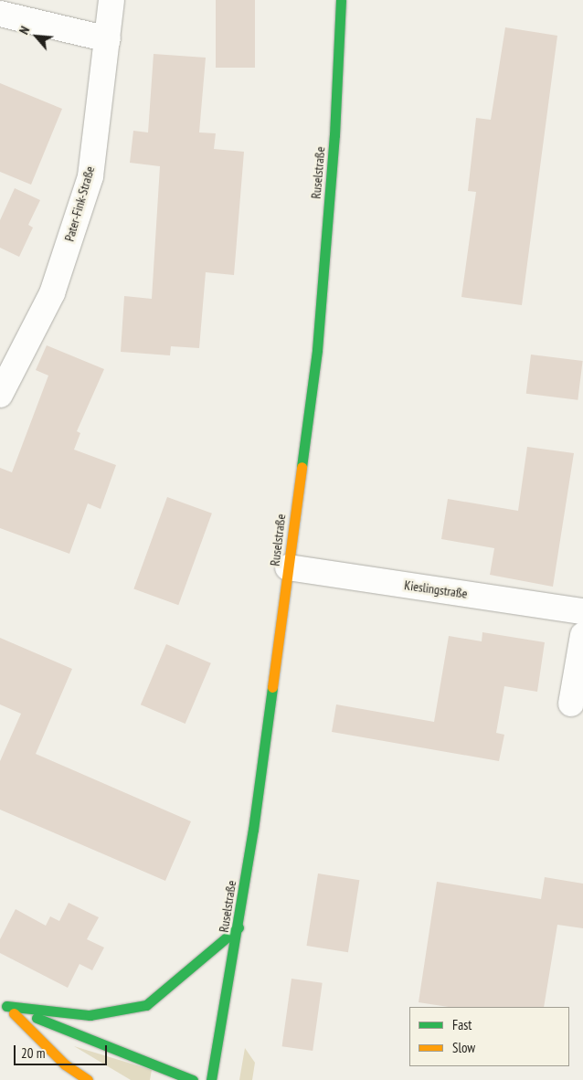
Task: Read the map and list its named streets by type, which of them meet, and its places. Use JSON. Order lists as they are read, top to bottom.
{
  "streets": {
    "main road": ["Ruselstraße"],
    "street": ["Pater-Fink-Straße", "Kieslingstraße"]
  },
  "crossings": [
    ["Ruselstraße", "Kieslingstraße"]
  ],
  "legend": ["Fast", "Slow"],
  "scale_bar": "20 m",
  "north": "top left"
}
